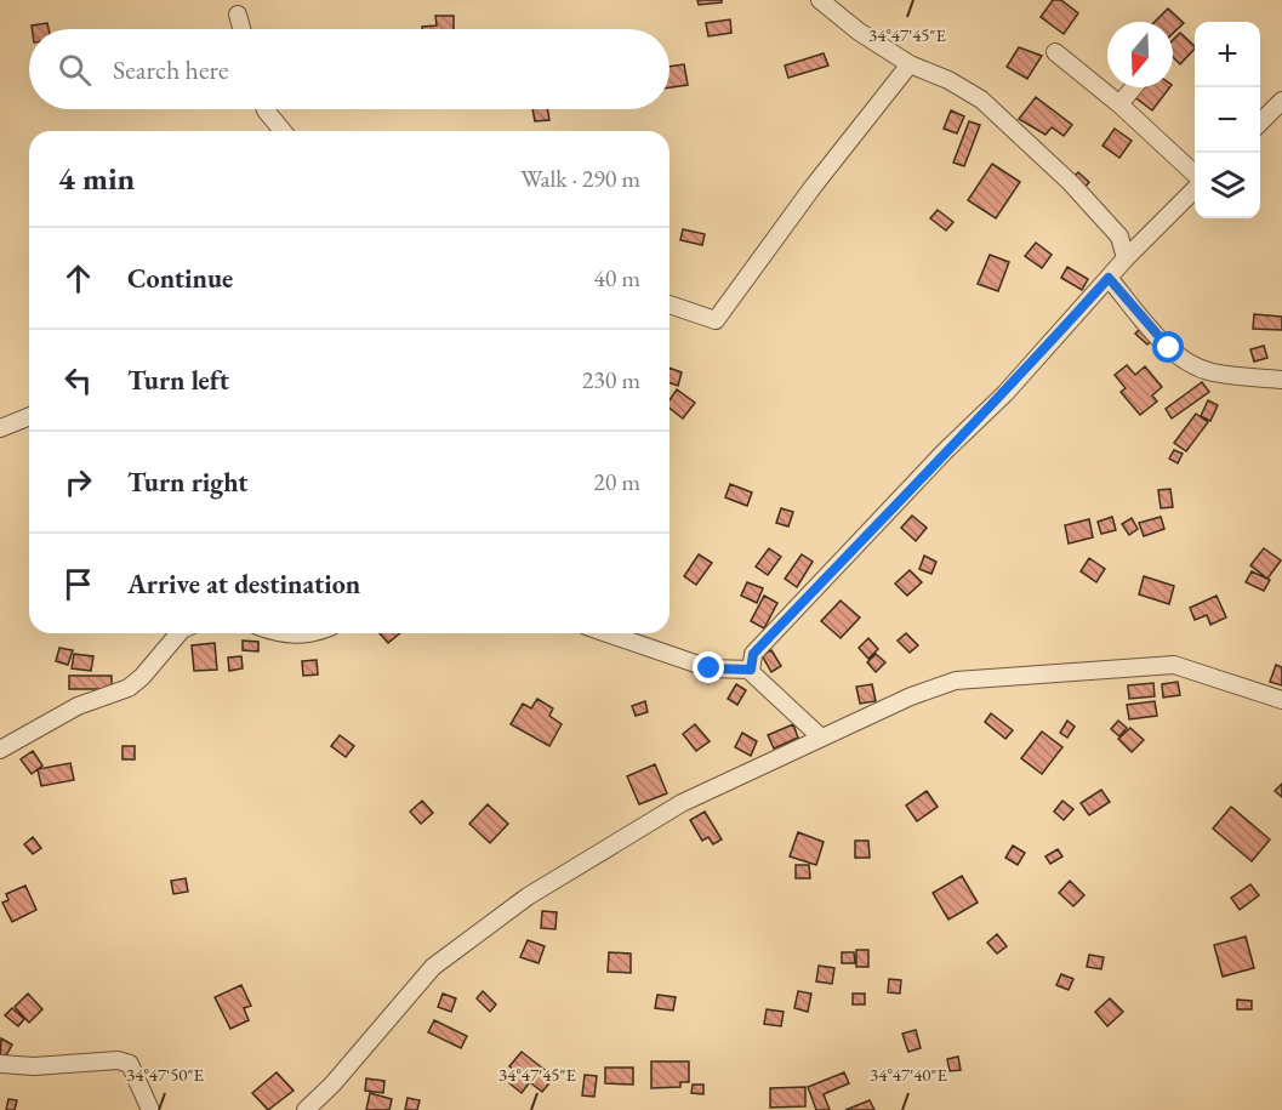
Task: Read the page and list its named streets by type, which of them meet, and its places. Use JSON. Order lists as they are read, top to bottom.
{
  "north": "bottom",
  "page": {
    "map_buttons": ["+", "−"],
    "search": "Search here",
    "heading": ["4 min", "Walk · 290 m"],
    "list": [
      ["Continue", "40 m"],
      ["Turn left", "230 m"],
      ["Turn right", "20 m"],
      "Arrive at destination"
    ]
  },
  "coordinates": ["34°47'45\"E", "34°47'50\"E", "34°47'40\"E"]
}
